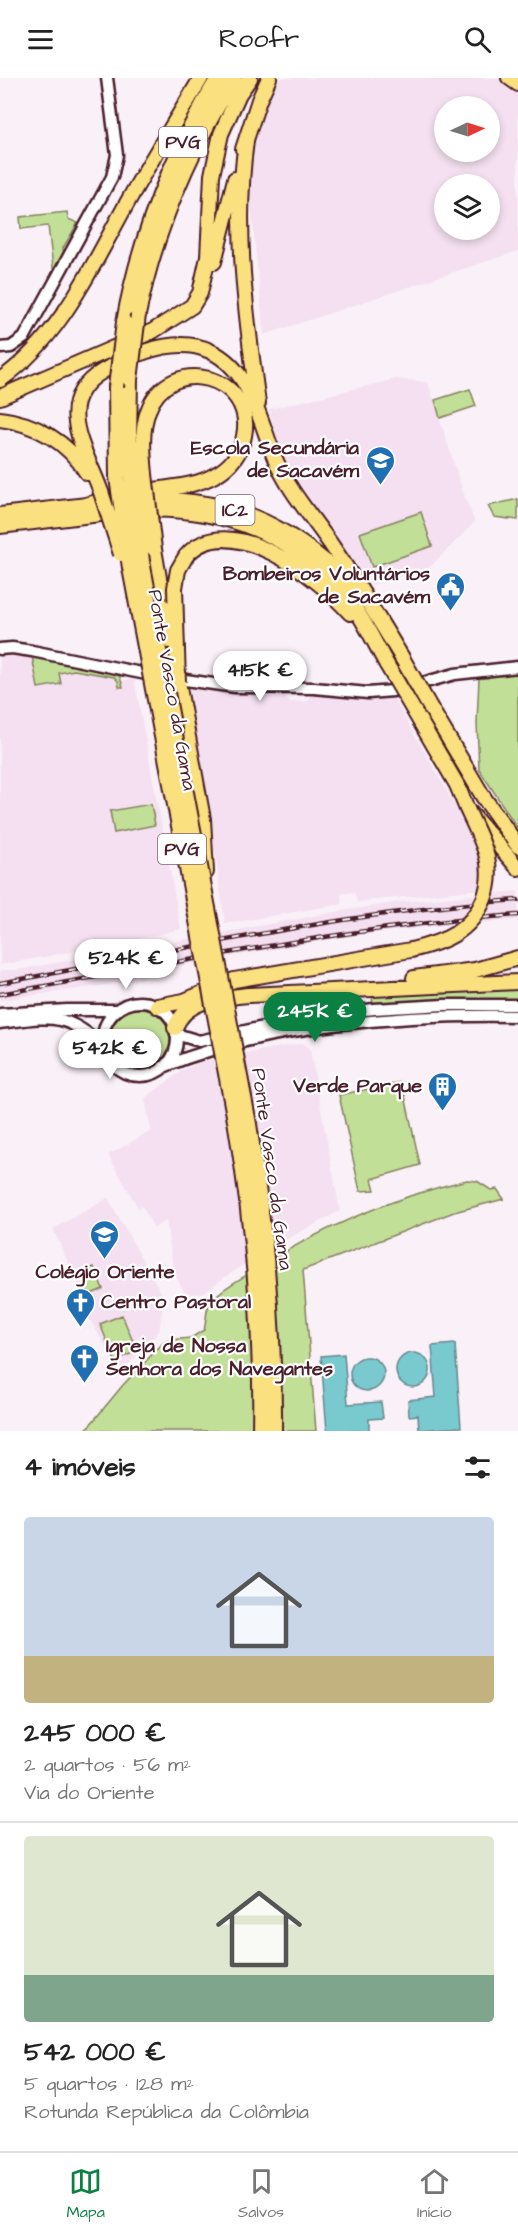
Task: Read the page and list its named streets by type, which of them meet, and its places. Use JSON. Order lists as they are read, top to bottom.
{
  "streets": {
    "highway": ["PVG", "IC2", "Ponte Vasco da Gama"]
  },
  "places": {
    "school or university": ["Escola Secundária de Sacavém", "Colégio Oriente"],
    "public building": ["Bombeiros Voluntários de Sacavém"],
    "building": ["Verde Parque"],
    "church": ["Centro Pastoral", "Igreja de Nossa Senhora dos Navegantes"]
  },
  "north": "right",
  "page": {
    "header": "Roofr",
    "price": [
      "415K €",
      "524K €",
      "245K €",
      "542K €"
    ],
    "heading": "4 imóveis",
    "list": [
      {
        "name": "245 000 €",
        "note": "2 quartos · 56 m² · Via do Oriente"
      },
      {
        "name": "542 000 €",
        "note": "5 quartos · 128 m² · Rotunda República da Colômbia"
      }
    ],
    "tabs": ["Mapa", "Salvos", "Início"]
  }
}
